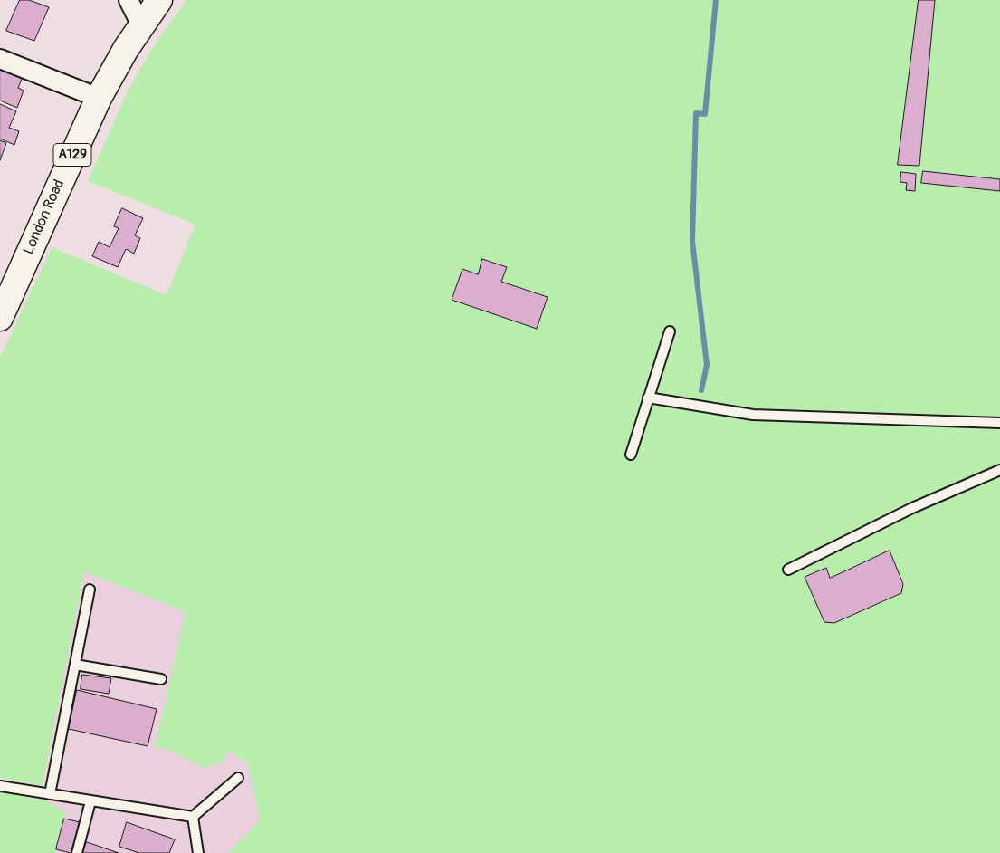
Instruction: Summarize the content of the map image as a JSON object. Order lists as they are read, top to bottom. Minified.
{"streets":{"main road":["A129","London Road"]}}
